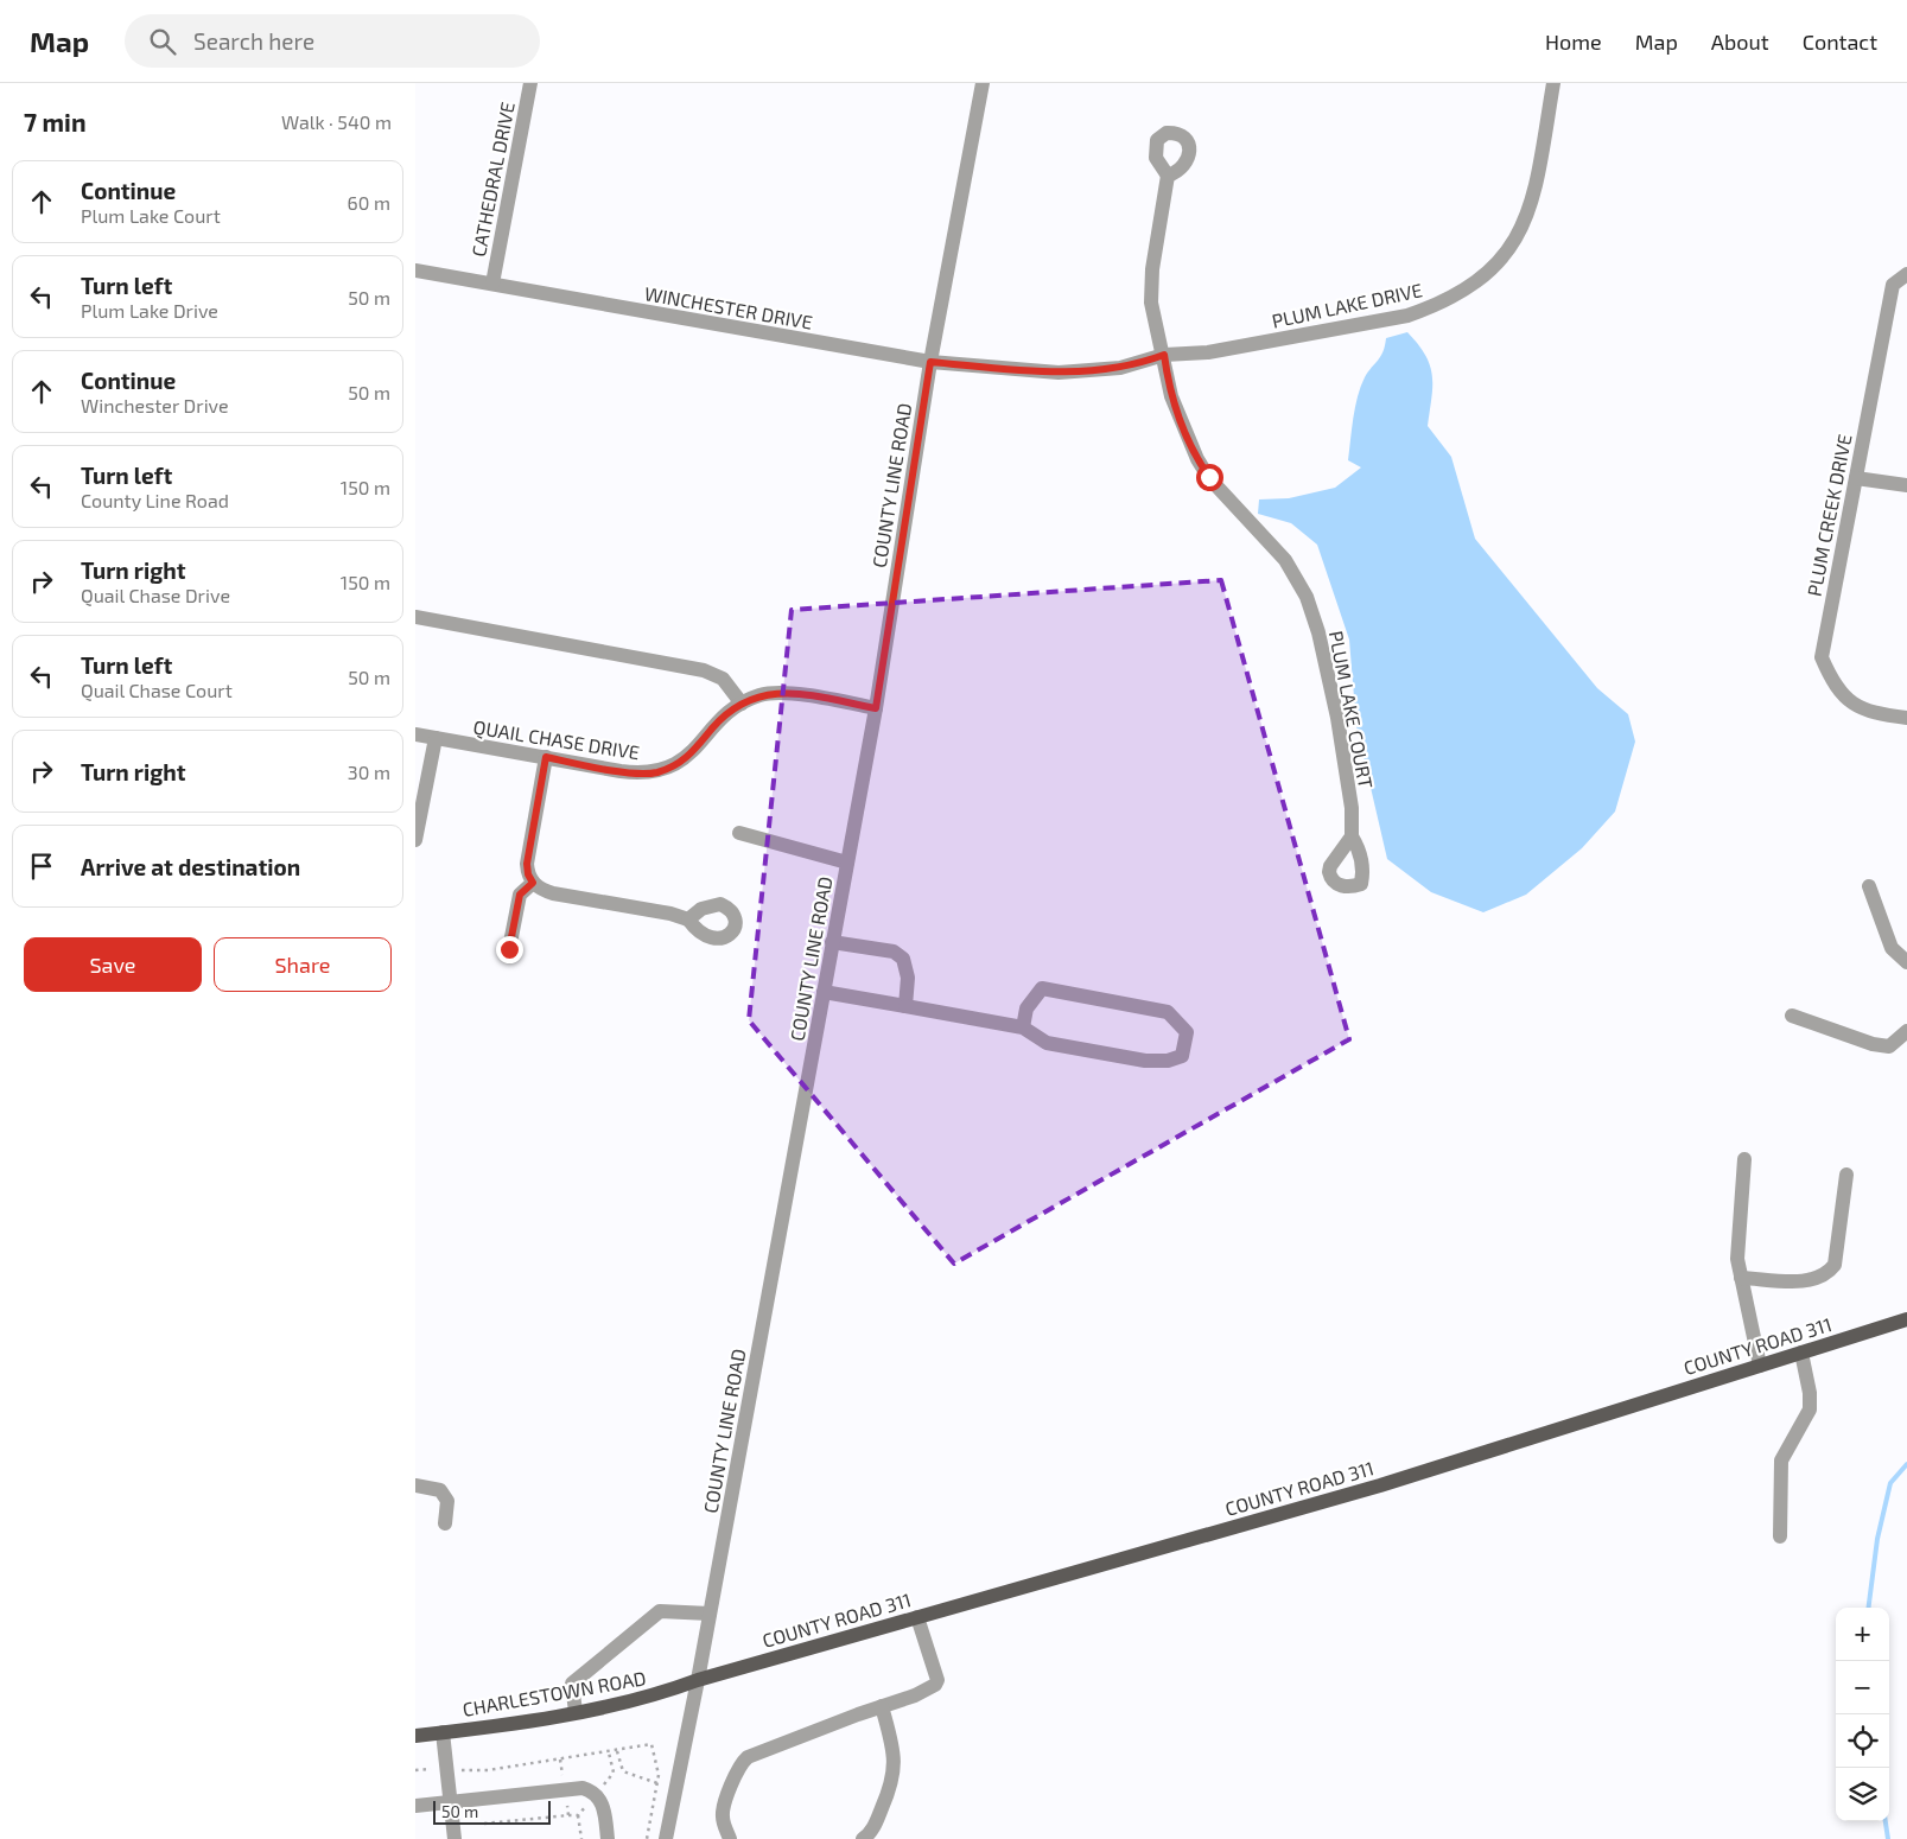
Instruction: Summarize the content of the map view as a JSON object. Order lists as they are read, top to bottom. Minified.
{"streets":{"main road":["COUNTY ROAD 311","CHARLESTOWN ROAD"],"street":["CATHEDRAL DRIVE","PLUM LAKE DRIVE","WINCHESTER DRIVE","COUNTY LINE ROAD","PLUM CREEK DRIVE","PLUM LAKE COURT","QUAIL CHASE DRIVE"]},"crossings":[["CATHEDRAL DRIVE","WINCHESTER DRIVE"],["PLUM LAKE DRIVE","WINCHESTER DRIVE"],["PLUM LAKE DRIVE","PLUM LAKE COURT"],["WINCHESTER DRIVE","COUNTY LINE ROAD"],["COUNTY LINE ROAD","QUAIL CHASE DRIVE"],["COUNTY LINE ROAD","COUNTY ROAD 311"],["COUNTY LINE ROAD","CHARLESTOWN ROAD"],["COUNTY ROAD 311","CHARLESTOWN ROAD"]],"scale_bar":"50 m","page":{"header":"Map","search":"Search here","nav":["Home","Map","About","Contact"],"heading":["7 min","Walk · 540 m"],"list":[["Continue","Plum Lake Court","60 m"],["Turn left","Plum Lake Drive","50 m"],["Continue","Winchester Drive","50 m"],["Turn left","County Line Road","150 m"],["Turn right","Quail Chase Drive","150 m"],["Turn left","Quail Chase Court","50 m"],["Turn right","30 m"],"Arrive at destination"],"buttons":["Save","Share"],"map_buttons":["+","−"],"scale":"50 m"}}
